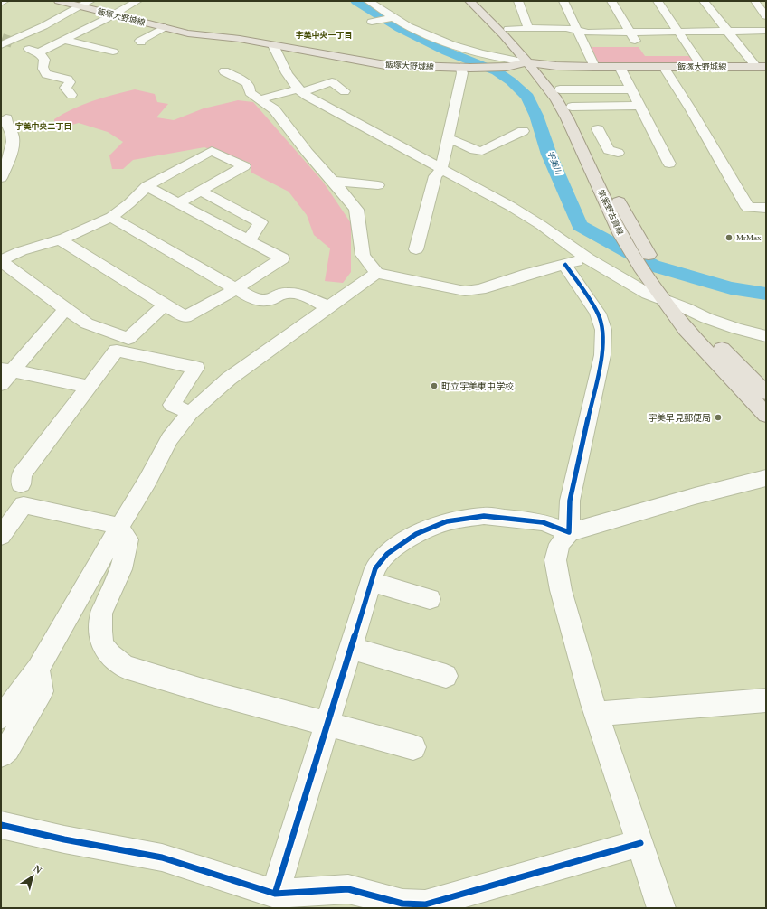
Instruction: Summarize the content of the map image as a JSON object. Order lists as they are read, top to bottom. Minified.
{"streets":{"main road":["飯塚大野城線","筑紫野古賀線"]},"crossings":[["飯塚大野城線","筑紫野古賀線"]],"districts":["宇美中央一丁目","宇美中央二丁目"],"water":["宇美川"],"places":["MrMax","町立宇美東中学校","宇美早見郵便局"],"north":"top right"}
